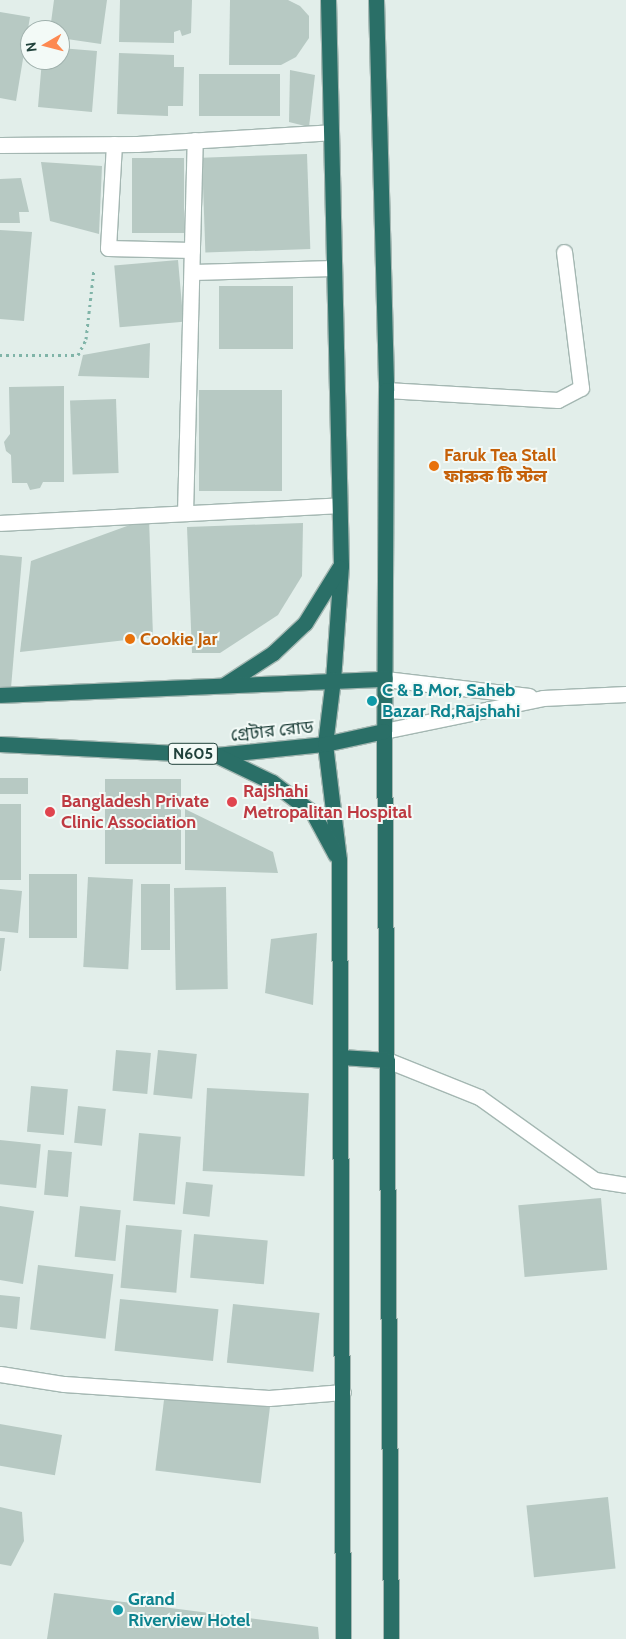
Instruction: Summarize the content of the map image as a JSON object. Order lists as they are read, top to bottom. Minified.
{"streets":{"highway":["গ্রেটার রোড","N605"]},"places":["Faruk Tea Stall ফারুক টি স্টল","Cookie Jar","C & B Mor, Saheb Bazar Rd,Rajshahi","Rajshahi Metropalitan Hospital","Bangladesh Private Clinic Association","Grand Riverview Hotel"],"north":"left"}
